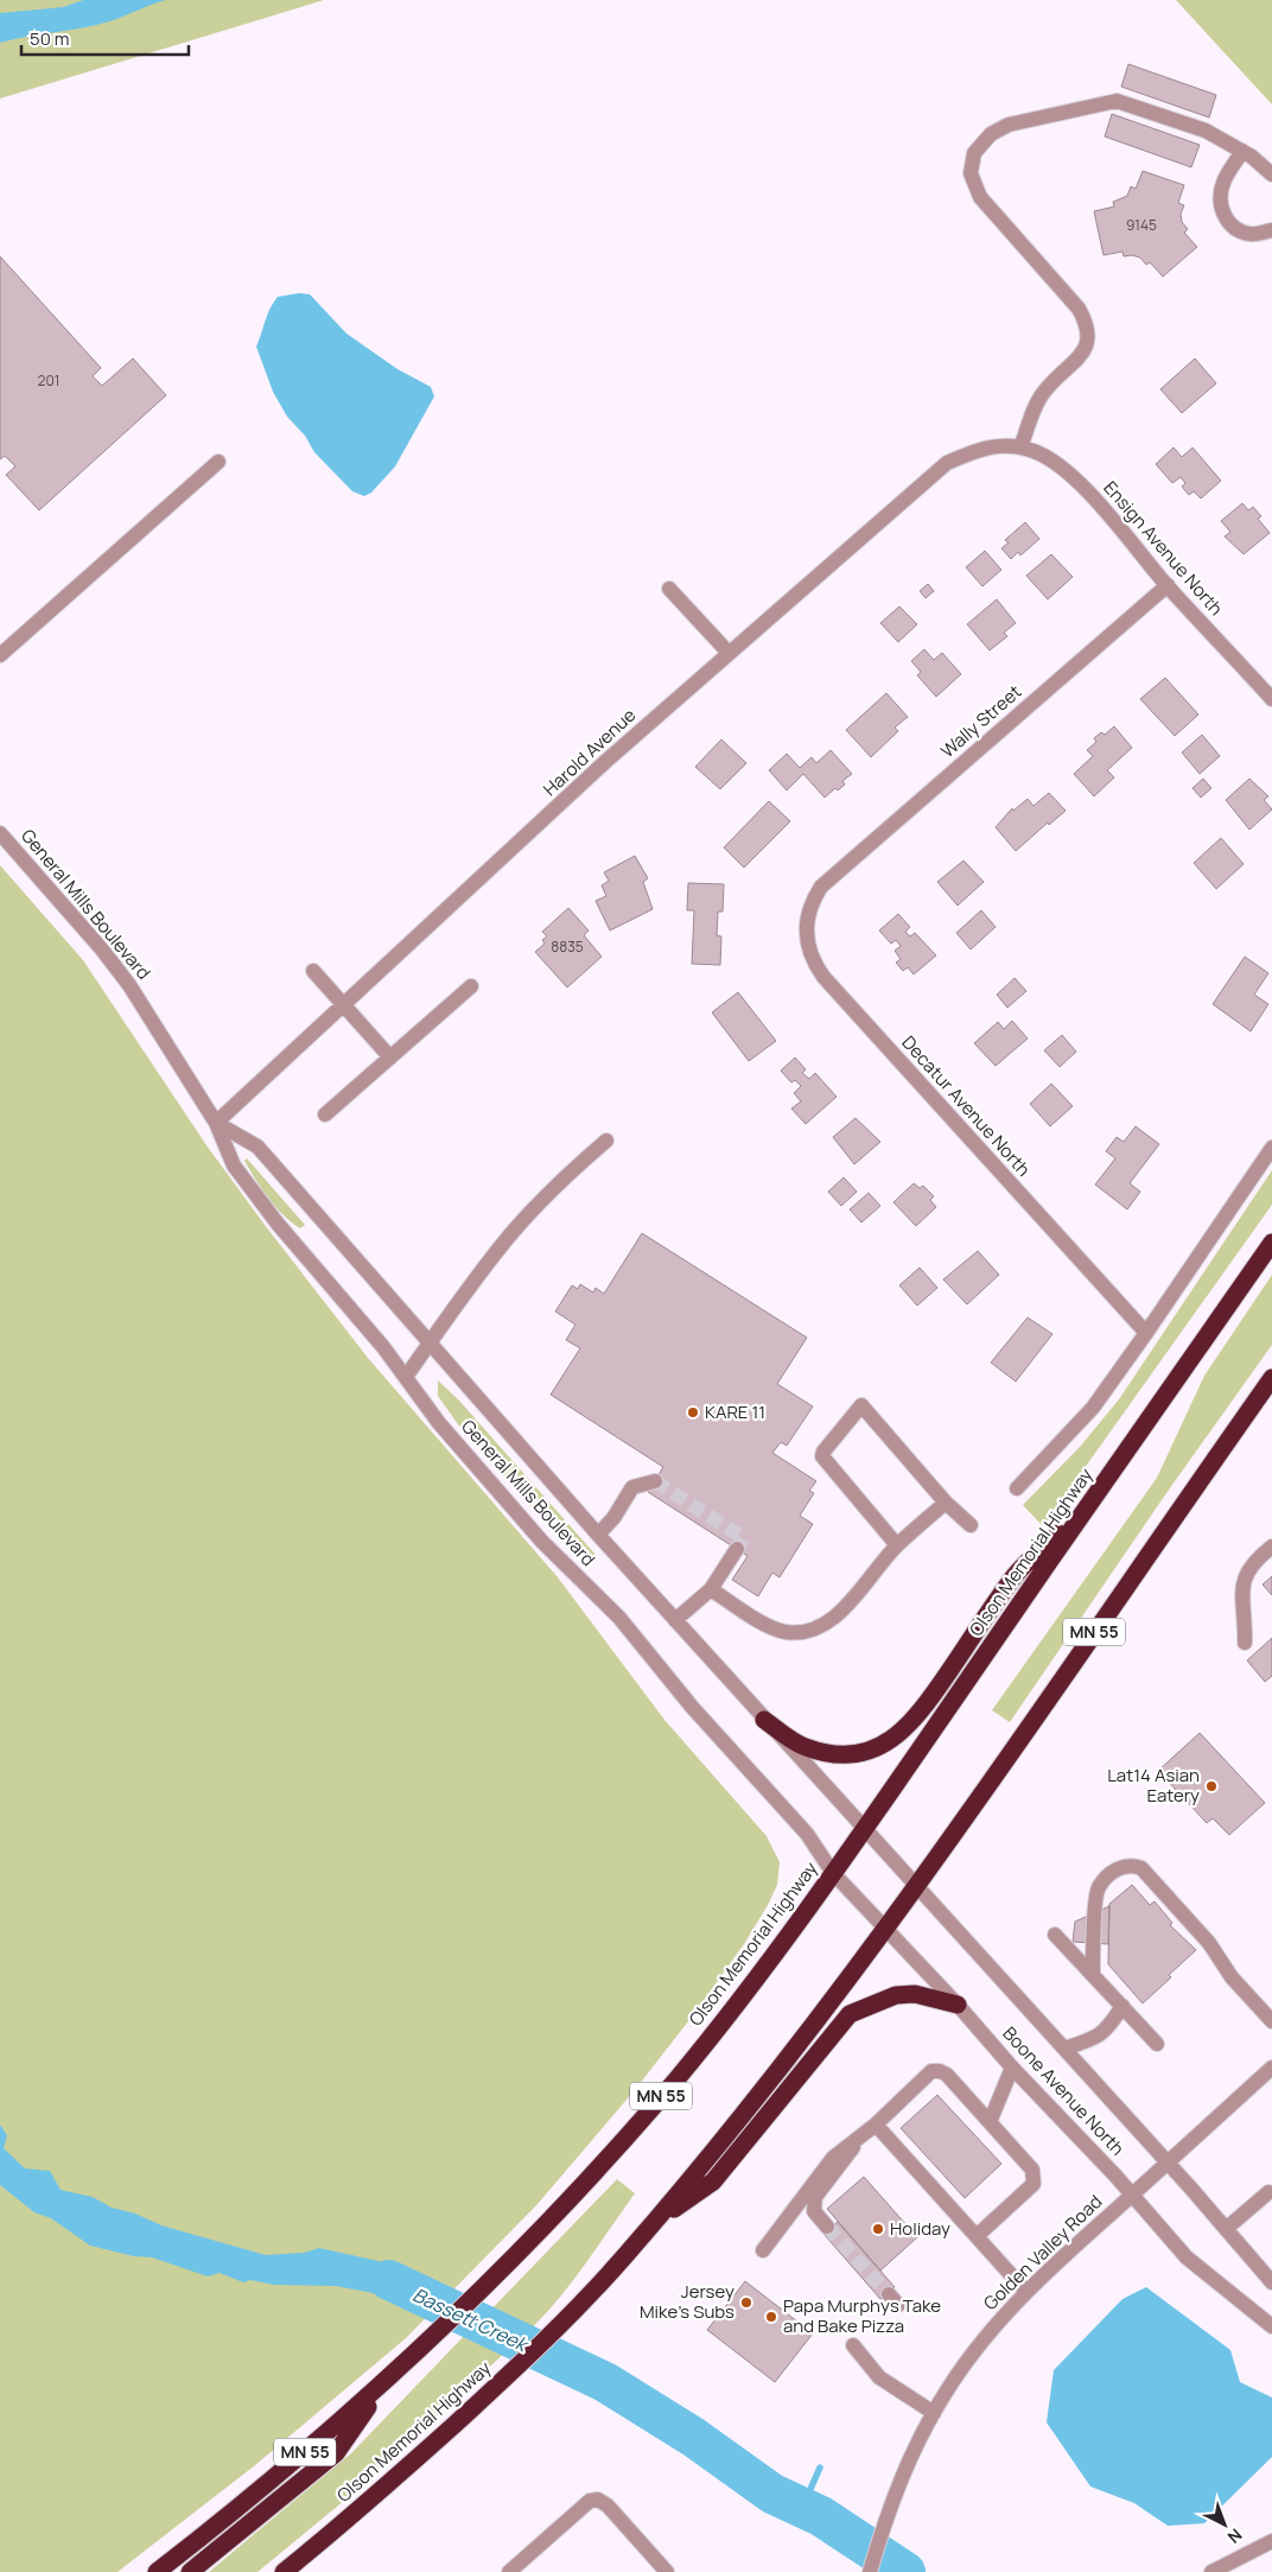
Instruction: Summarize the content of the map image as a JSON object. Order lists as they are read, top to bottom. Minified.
{"streets":{"highway":["Olson Memorial Highway","MN 55"],"street":["Ensign Avenue North","Wally Street","Harold Avenue","General Mills Boulevard","Decatur Avenue North","Boone Avenue North","Golden Valley Road"]},"crossings":[["Ensign Avenue North","Wally Street"],["Ensign Avenue North","Harold Avenue"],["Wally Street","Decatur Avenue North"],["Harold Avenue","General Mills Boulevard"],["General Mills Boulevard","Olson Memorial Highway"],["General Mills Boulevard","Boone Avenue North"],["Olson Memorial Highway","Boone Avenue North"],["Boone Avenue North","Golden Valley Road"]],"water":["Bassett Creek"],"places":["KARE 11","Lat14 Asian Eatery","Holiday","Jersey Mike's Subs","Papa Murphys Take and Bake Pizza"],"house_numbers":["9145","201","8835"],"scale_bar":"50 m","north":"bottom right"}
